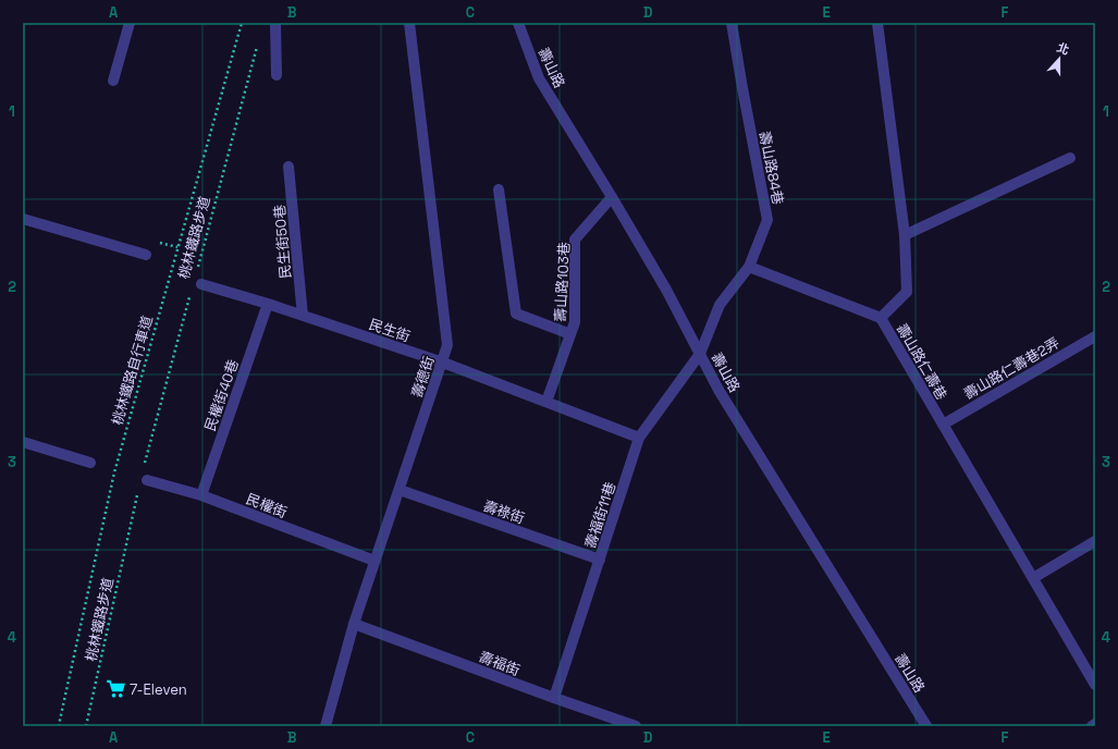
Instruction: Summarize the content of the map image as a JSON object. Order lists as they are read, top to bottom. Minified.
{"streets":{"street":["壽山路","壽山路84巷","民生街50巷","壽山路103巷","民生街","壽山路仁壽巷","壽山路仁壽巷2弄","壽德街","民權街40巷","民權街","壽祿街","壽福街11巷","壽福街"],"path":["桃林鐵路步道","桃林鐵路自行車道"]},"crossings":[["壽山路","壽山路84巷"],["壽山路","壽山路103巷"],["壽山路","壽福街11巷"],["壽山路84巷","壽福街11巷"],["民生街50巷","民生街"],["壽山路103巷","民生街"],["民生街","壽德街"],["民生街","民權街40巷"],["民生街","壽福街11巷"],["壽山路仁壽巷","壽山路仁壽巷2弄"],["壽德街","民權街"],["壽德街","壽祿街"],["壽德街","壽福街"],["民權街40巷","民權街"],["壽祿街","壽福街11巷"],["壽福街11巷","壽福街"]],"places":{"supermarket":["7-Eleven"]},"north":"top","grid":{"columns":["A","B","C","D","E","F"],"rows":["1","2","3","4"]}}
